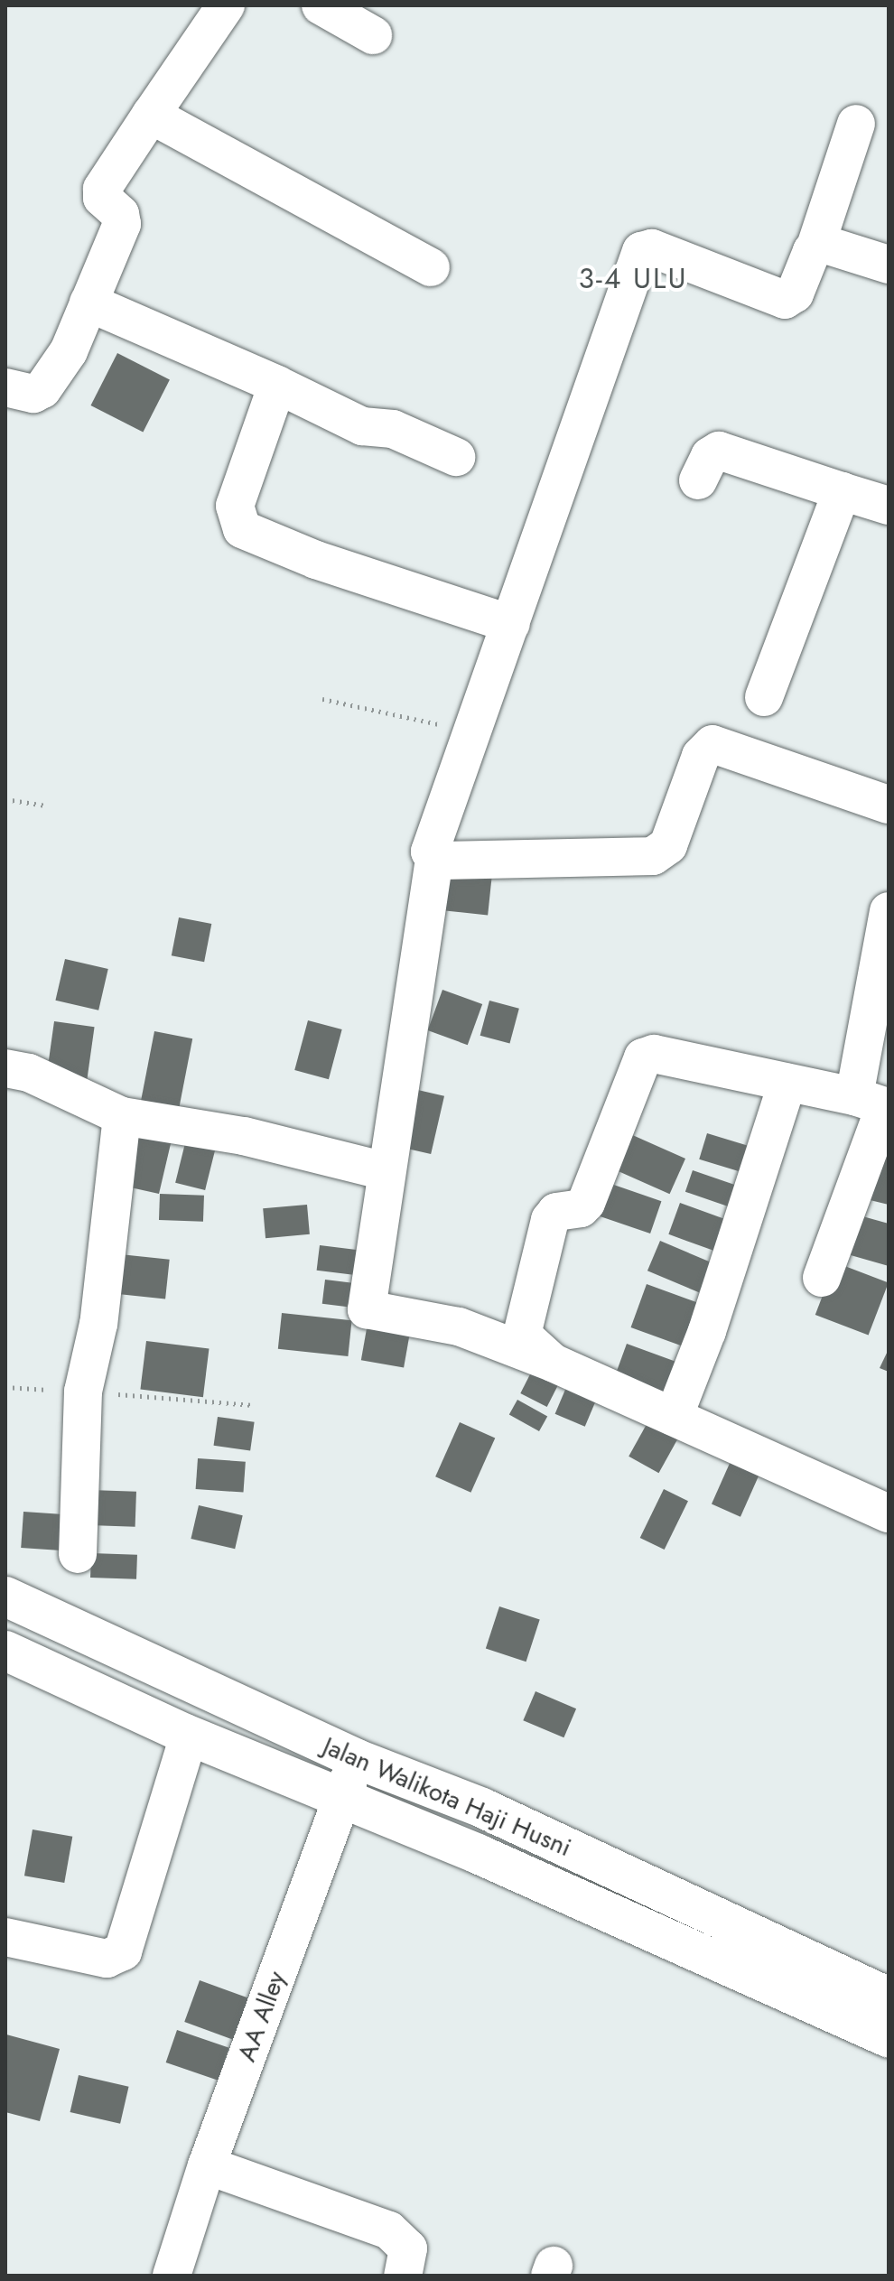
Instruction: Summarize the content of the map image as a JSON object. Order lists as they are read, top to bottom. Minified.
{"streets":{"street":["Jalan Walikota Haji Husni","AA Alley"]},"crossings":[["Jalan Walikota Haji Husni","AA Alley"]],"districts":["3-4 ULU"]}
